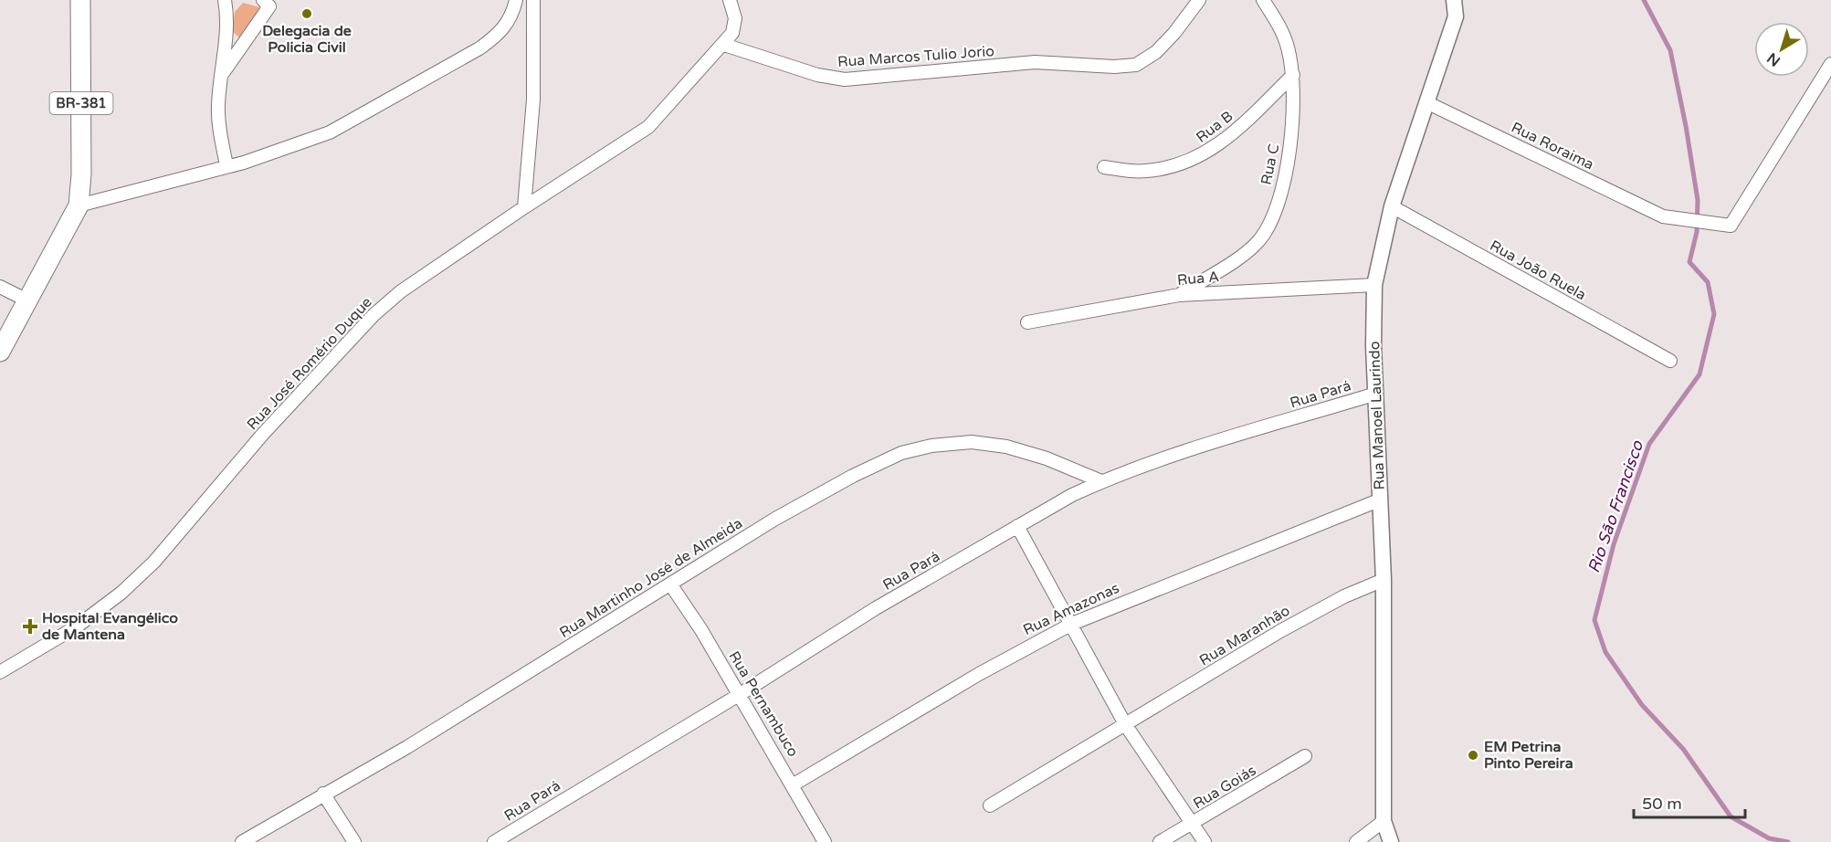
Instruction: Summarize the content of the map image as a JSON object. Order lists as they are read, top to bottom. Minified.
{"streets":{"main road":["BR-381"],"street":["Rua Marcos Tulio Jorio","Rua B","Rua Roraima","Rua C","Rua João Ruela","Rua A","Rua José Romério Duque","Rua Pará","Rua Manoel Laurindo","Rua Martinho José de Almeida","Rua Amazonas","Rua Maranhão","Rua Pernambuco","Rua Goiás"]},"crossings":[["Rua Marcos Tulio Jorio","Rua José Romério Duque"],["Rua B","Rua C"],["Rua Roraima","Rua Manoel Laurindo"],["Rua C","Rua A"],["Rua João Ruela","Rua Manoel Laurindo"],["Rua A","Rua Manoel Laurindo"],["Rua Pará","Rua Manoel Laurindo"],["Rua Pará","Rua Martinho José de Almeida"],["Rua Pará","Rua Pernambuco"],["Rua Manoel Laurindo","Rua Amazonas"],["Rua Manoel Laurindo","Rua Maranhão"],["Rua Martinho José de Almeida","Rua Pernambuco"],["Rua Amazonas","Rua Pernambuco"]],"water":["Rio São Francisco"],"places":{"other":["Delegacia de Policia Civil","EM Petrina Pinto Pereira"],"health":["Hospital Evangélico de Mantena"]},"scale_bar":"50 m","north":"bottom left"}
